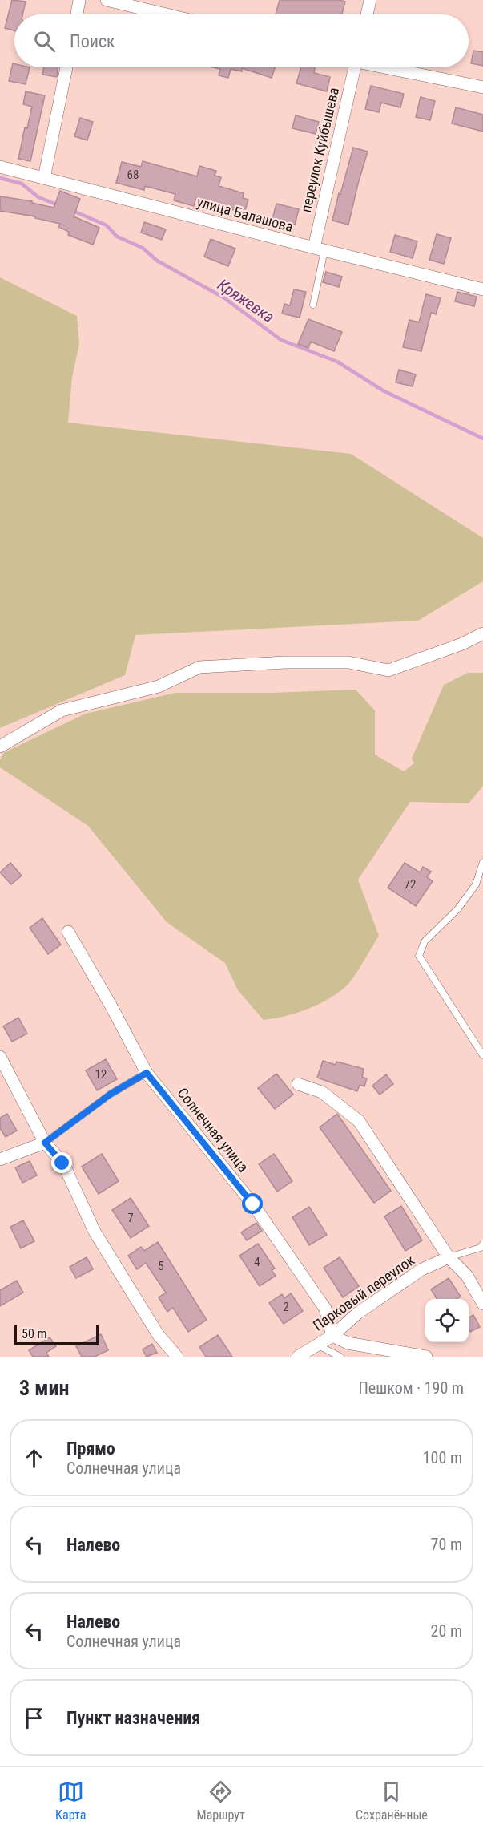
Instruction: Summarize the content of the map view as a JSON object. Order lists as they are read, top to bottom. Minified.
{"streets":{"street":["переулок Куйбышева","улица Балашова","Солнечная улица","Парковый переулок"]},"crossings":[["переулок Куйбышева","улица Балашова"],["Солнечная улица","Парковый переулок"]],"water":["Кряжевка"],"house_numbers":["68","72","12","7","4","5","2"],"scale_bar":"50 m","page":{"search":"Поиск","scale":"50 m","heading":["3 мин","Пешком · 190 m"],"list":[["Прямо","Солнечная улица","100 m"],["Налево","70 m"],["Налево","Солнечная улица","20 m"],"Пункт назначения"],"nav":["Карта","Маршрут","Сохранённые"]}}
